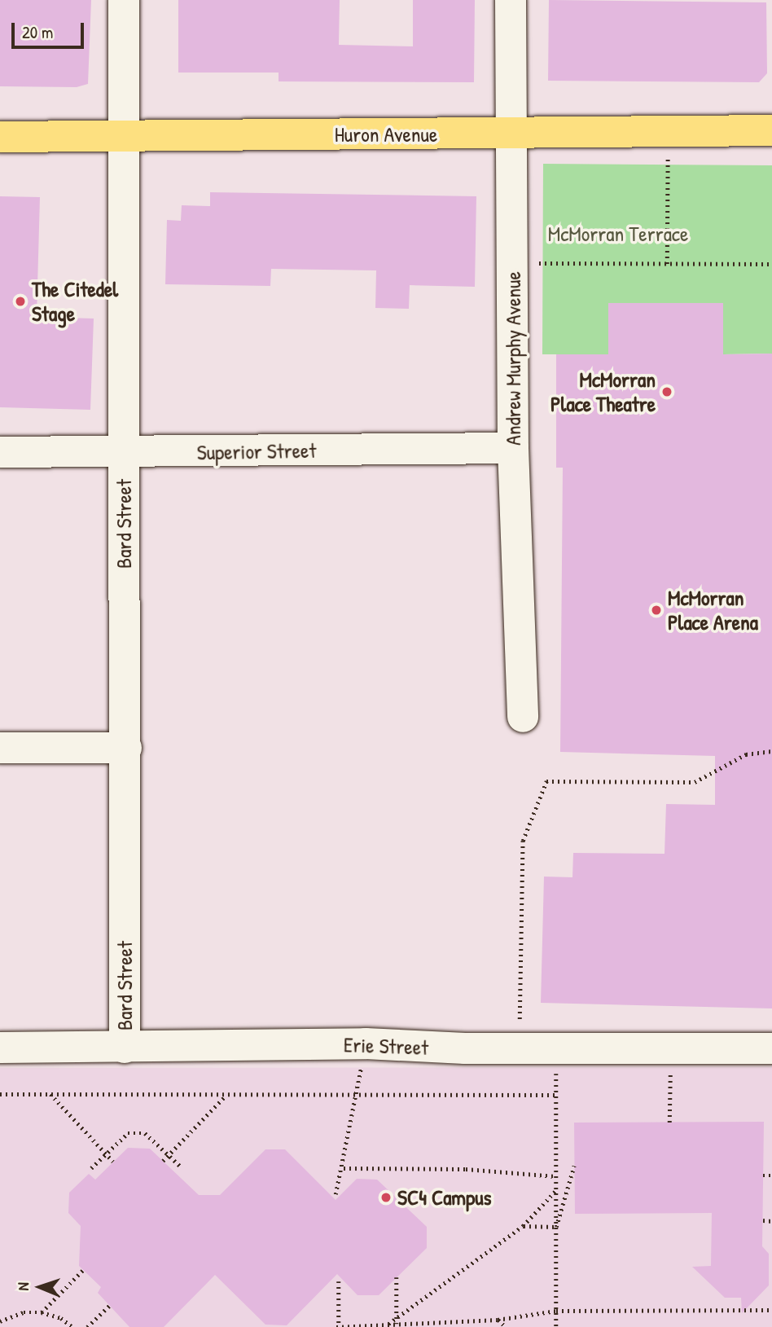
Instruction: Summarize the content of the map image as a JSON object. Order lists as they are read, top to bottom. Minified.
{"streets":{"main road":["Huron Avenue"],"street":["Andrew Murphy Avenue","Superior Street","Bard Street","Erie Street"]},"crossings":[["Huron Avenue","Andrew Murphy Avenue"],["Huron Avenue","Bard Street"],["Andrew Murphy Avenue","Superior Street"],["Superior Street","Bard Street"],["Bard Street","Erie Street"]],"parks":["McMorran Terrace"],"places":["The Citedel Stage","McMorran Place Theatre","McMorran Place Arena","SC4 Campus"],"scale_bar":"20 m","north":"left"}
